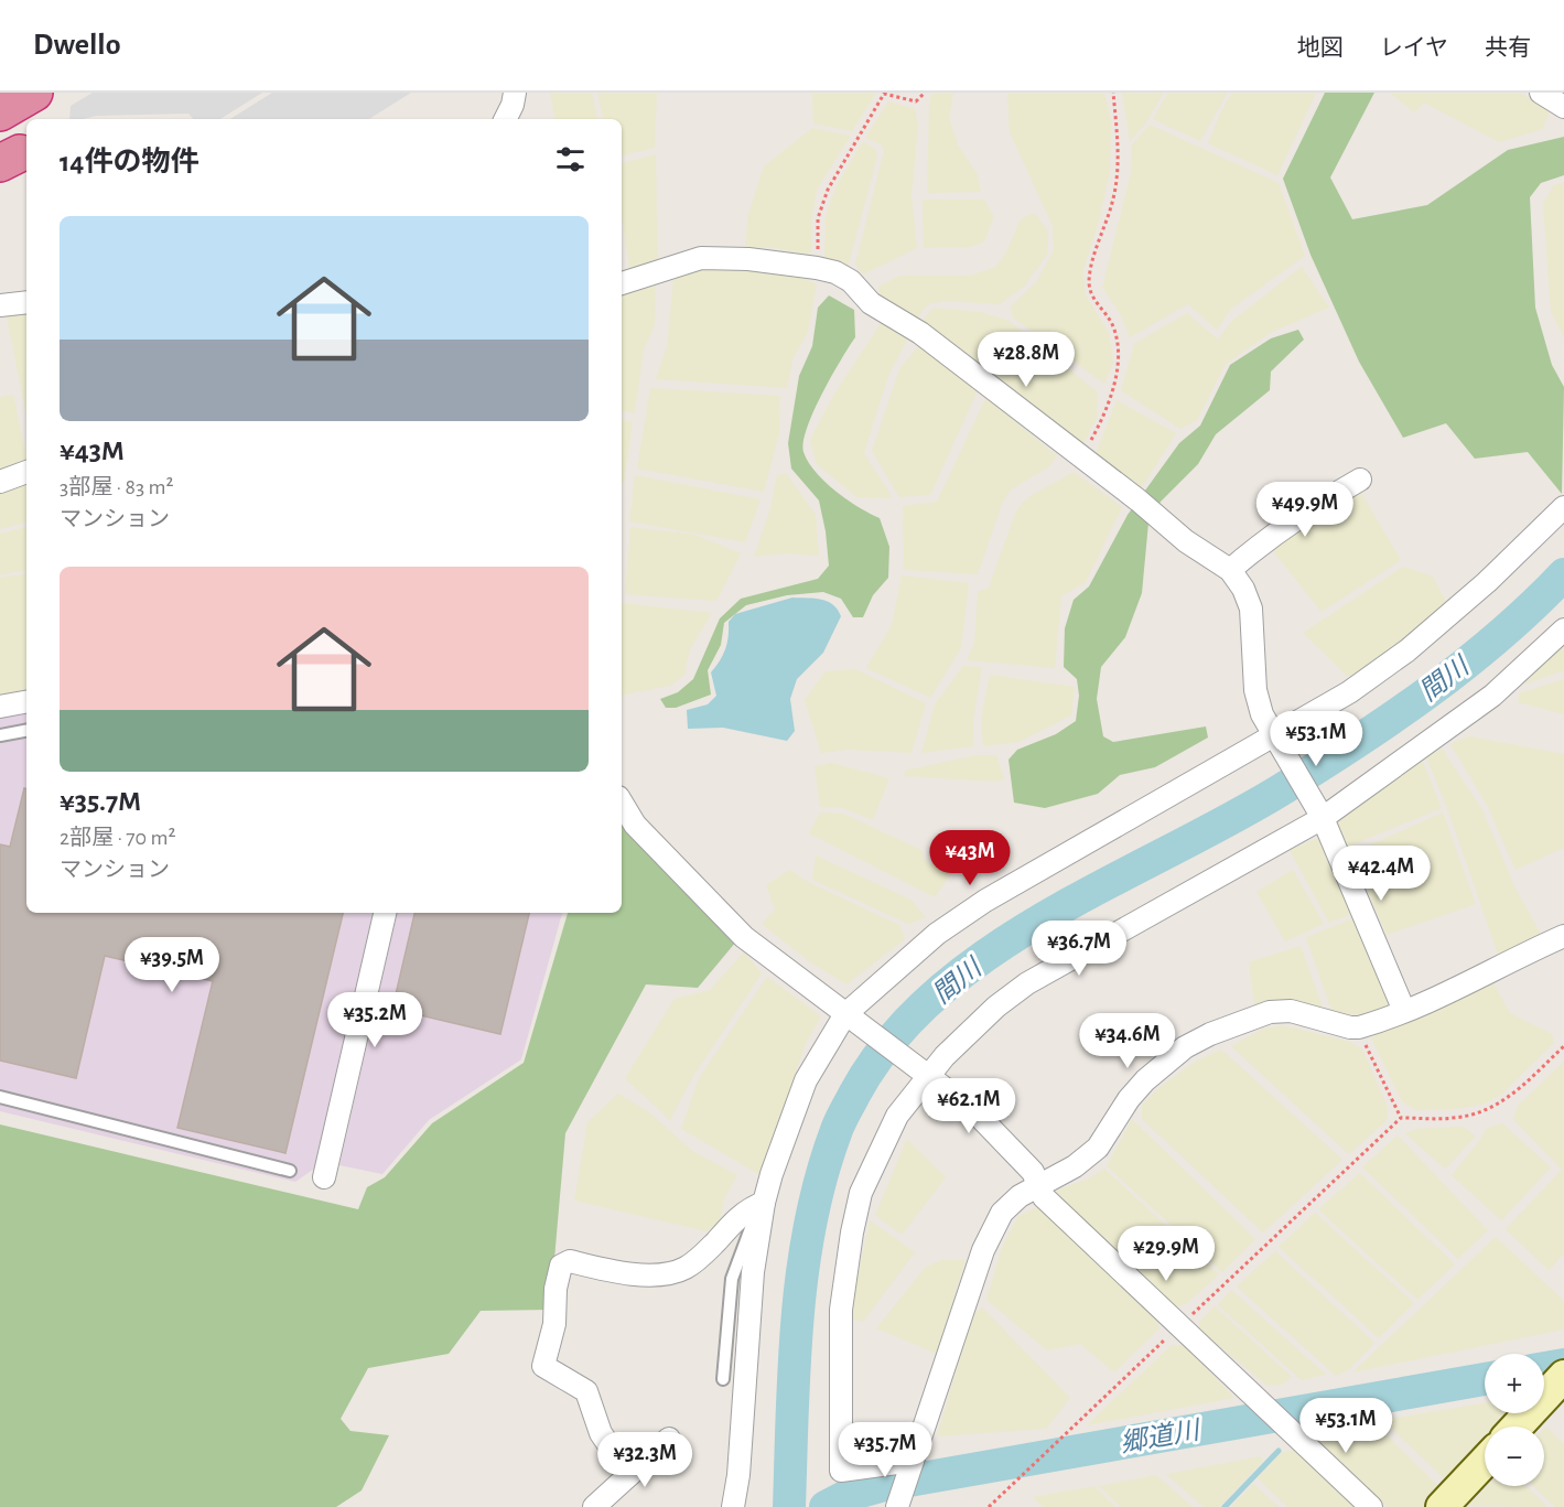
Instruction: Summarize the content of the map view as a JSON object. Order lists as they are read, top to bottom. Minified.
{"water":["間川","郷道川"],"page":{"header":"Dwello","nav":["地図","レイヤ","共有"],"heading":"14件の物件","list":[{"name":"¥43M","note":"3部屋 · 83 m² · マンション"},{"name":"¥35.7M","note":"2部屋 · 70 m² · マンション"}],"price":["¥28.8M","¥49.9M","¥53.1M","¥43M","¥42.4M","¥36.7M","¥39.5M","¥35.2M","¥34.6M","¥62.1M","¥29.9M","¥53.1M","¥35.7M","¥32.3M"],"map_buttons":["+","−"]}}
